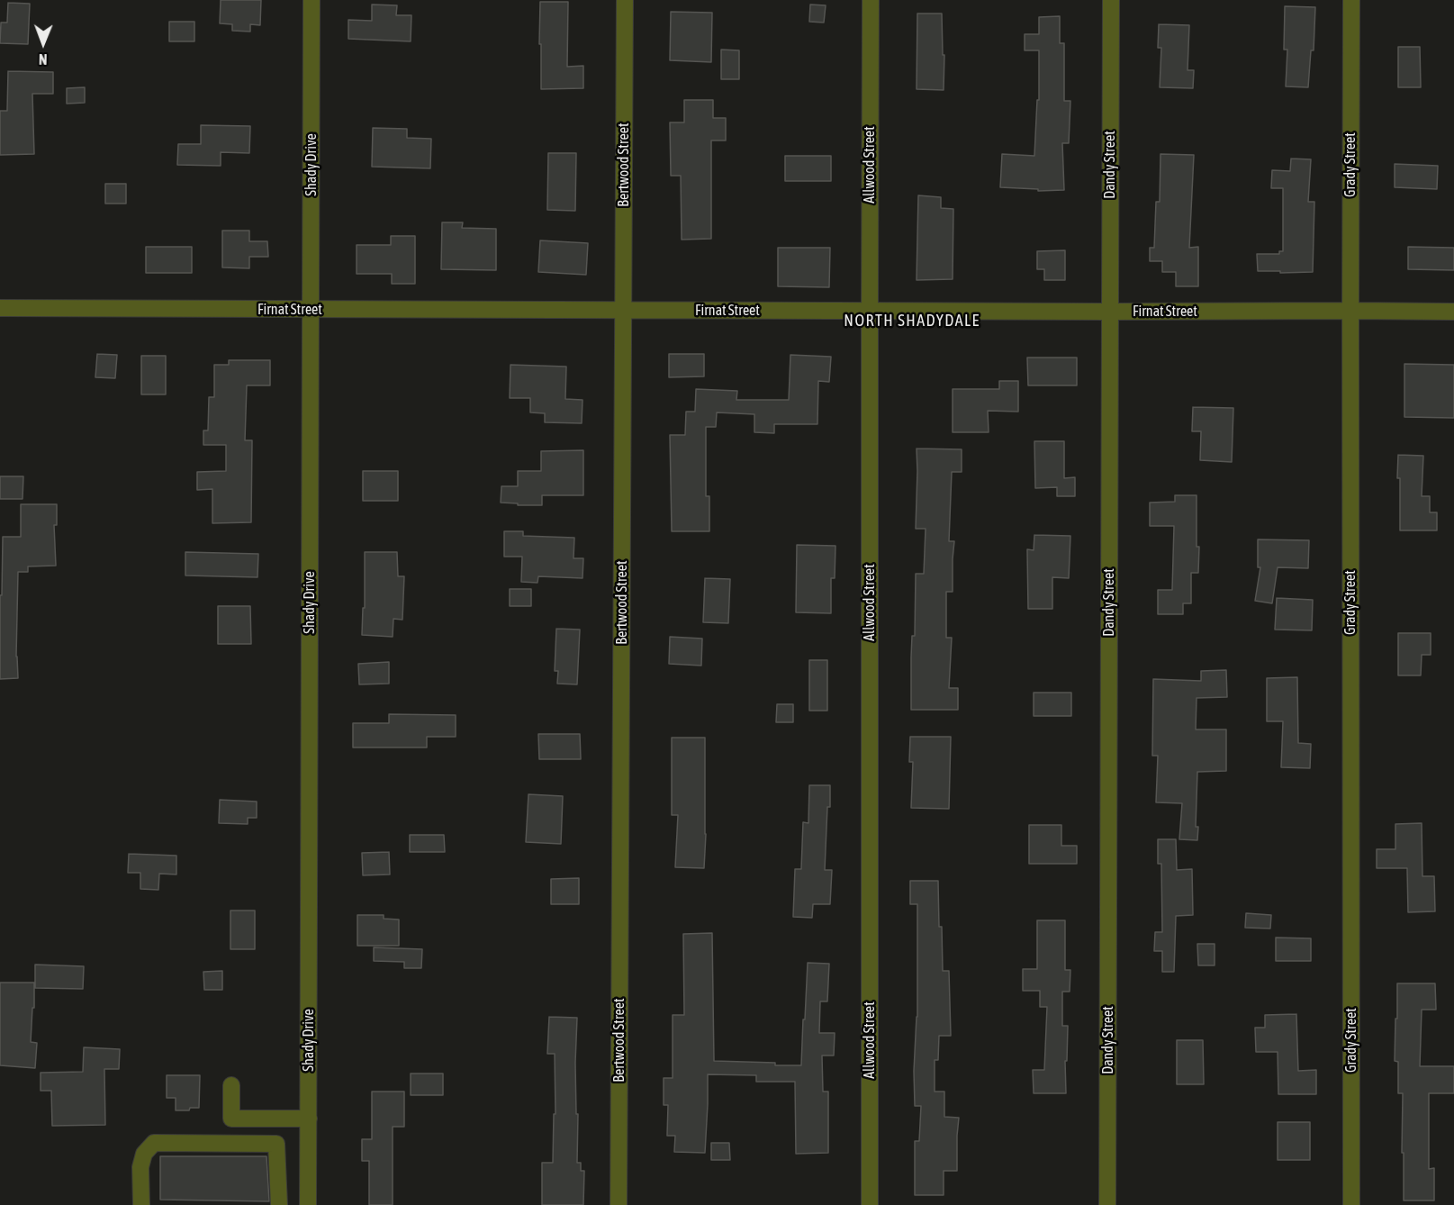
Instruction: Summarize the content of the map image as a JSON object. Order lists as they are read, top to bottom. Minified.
{"streets":{"street":["Shady Drive","Bertwood Street","Allwood Street","Dandy Street","Grady Street","Firnat Street"]},"crossings":[["Shady Drive","Firnat Street"],["Bertwood Street","Firnat Street"],["Allwood Street","Firnat Street"],["Dandy Street","Firnat Street"],["Grady Street","Firnat Street"]],"districts":["NORTH SHADYDALE"],"north":"bottom"}
